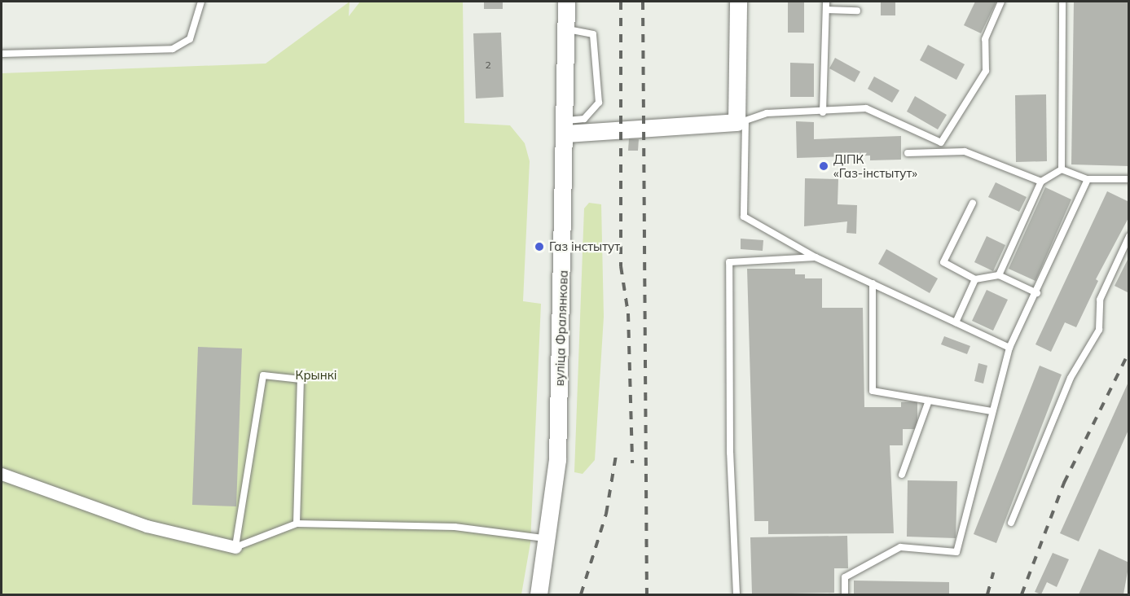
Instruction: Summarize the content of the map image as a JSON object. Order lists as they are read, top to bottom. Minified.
{"streets":{"main road":["вуліца Фралянкова"]},"parks":["Крынкі"],"places":["ДІПК «Газ-інстытут»","Газ інстытут"],"house_numbers":["2"]}
